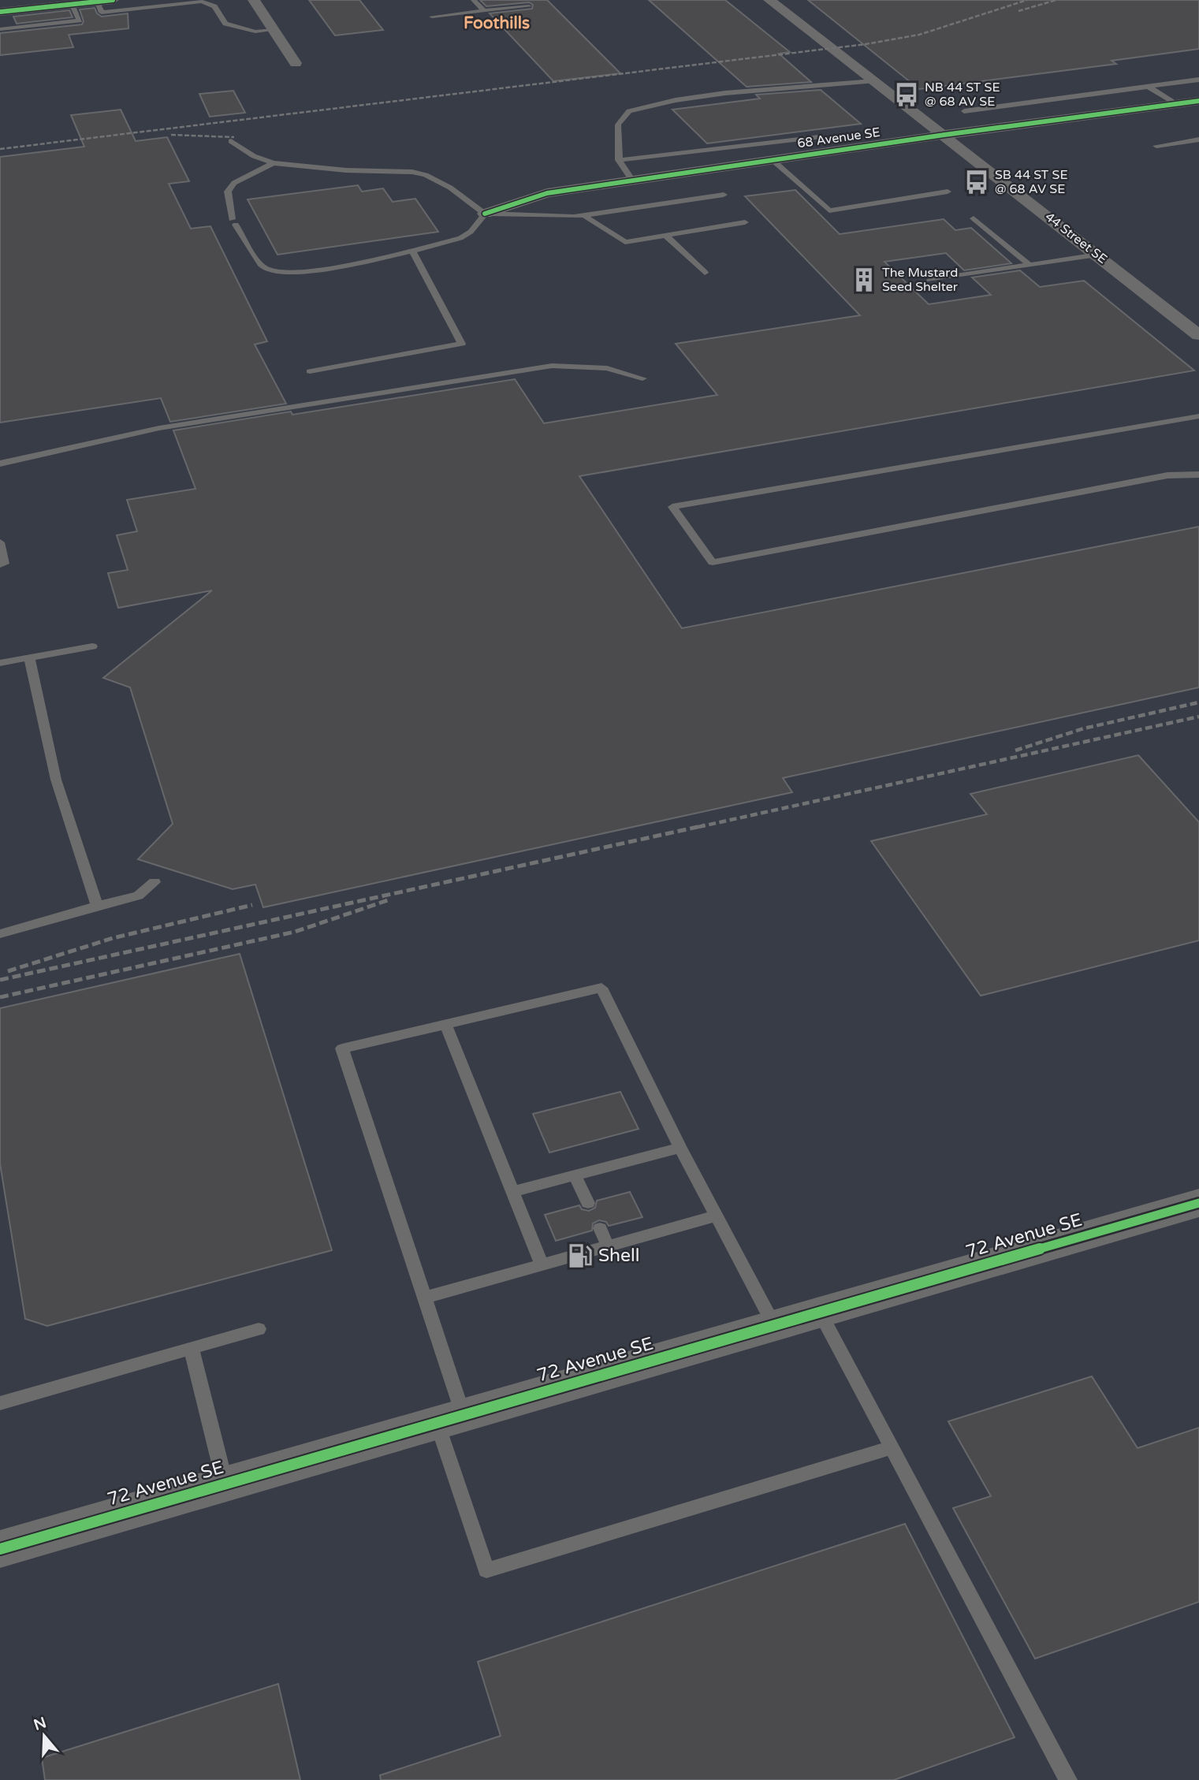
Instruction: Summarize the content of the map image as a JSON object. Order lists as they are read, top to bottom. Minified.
{"streets":{"street":["68 Avenue SE","44 Street SE","72 Avenue SE"]},"crossings":[["68 Avenue SE","44 Street SE"]],"districts":["Foothills"],"places":{"bus stop":["NB 44 ST SE @ 68 AV SE","SB 44 ST SE @ 68 AV SE"],"building":["The Mustard Seed Shelter"],"fuel station":["Shell"]},"north":"top"}
